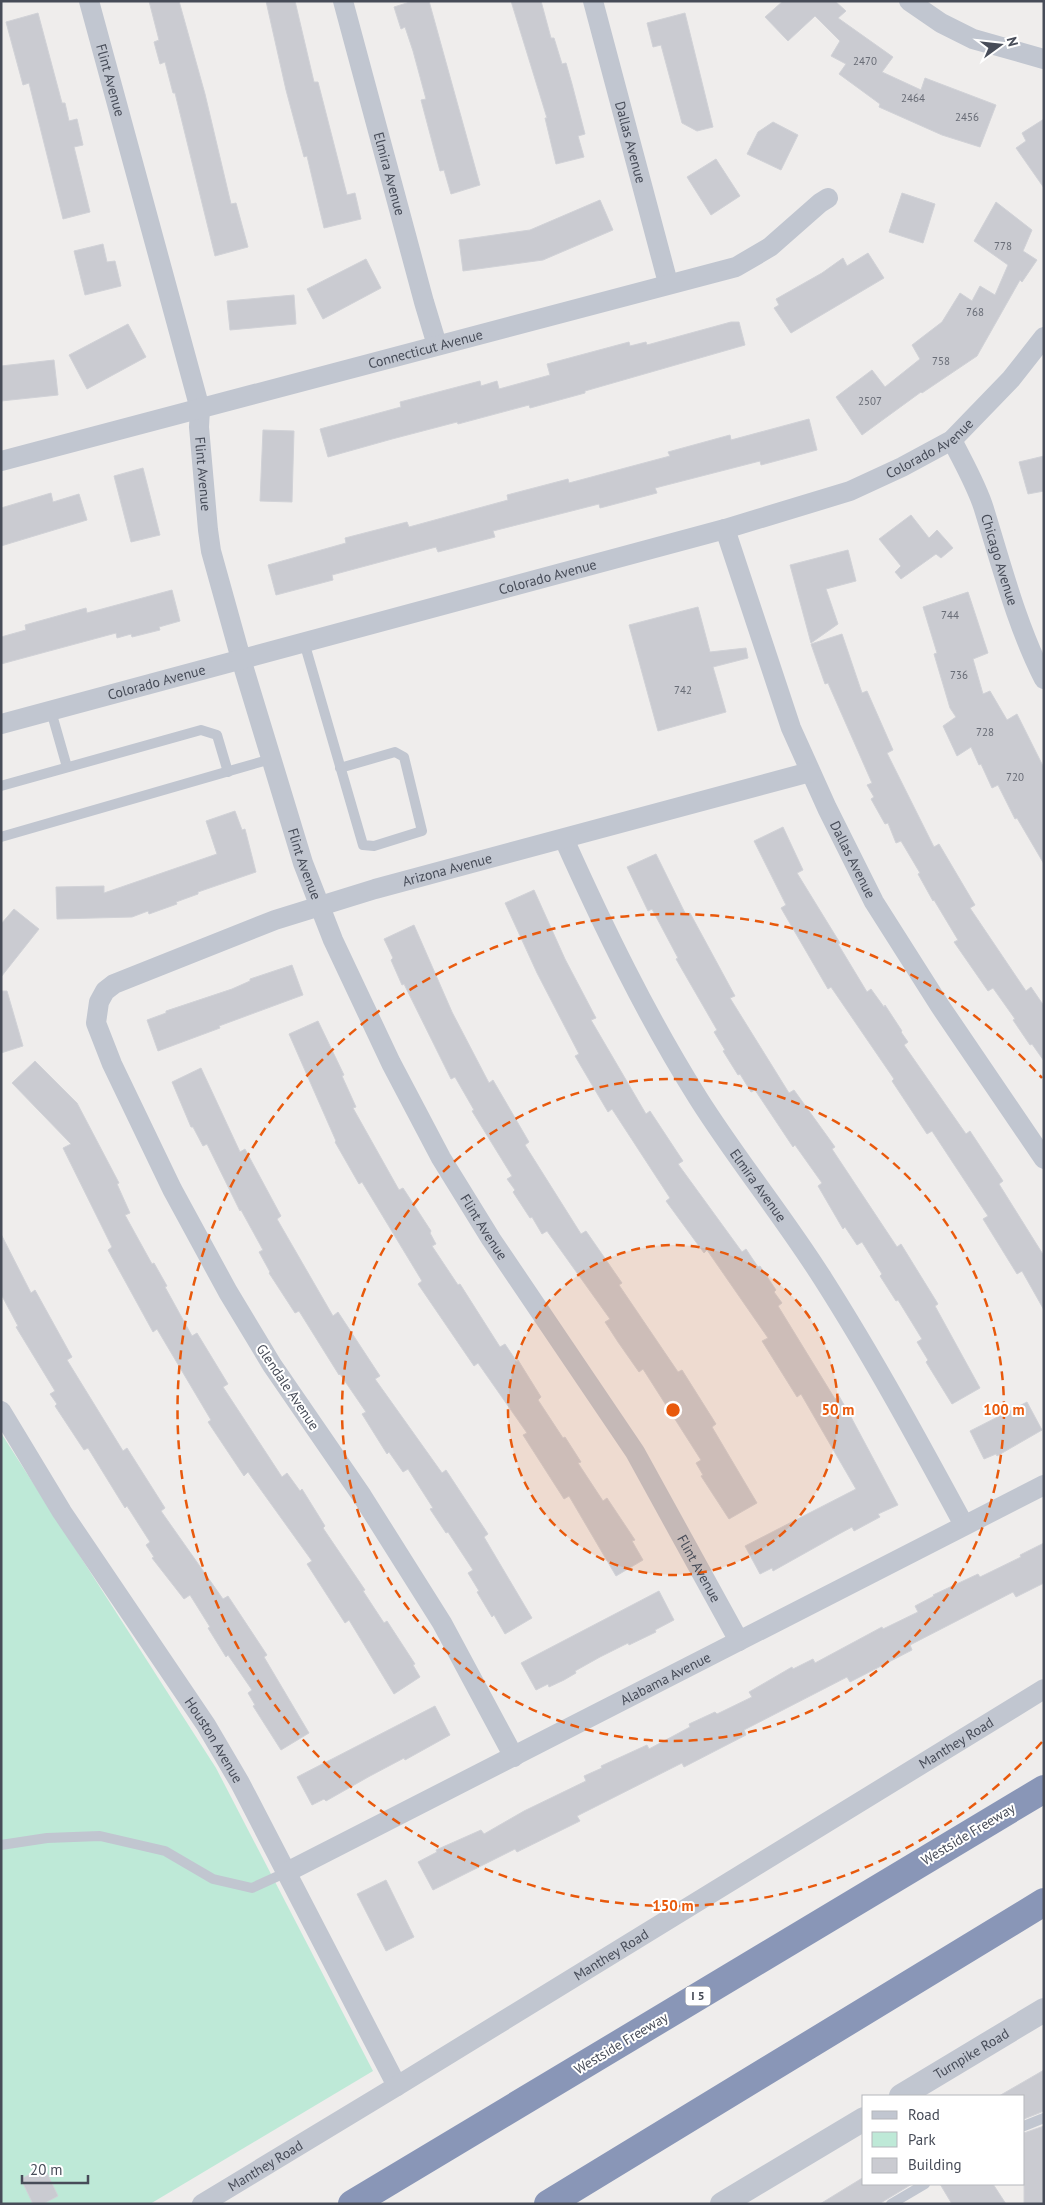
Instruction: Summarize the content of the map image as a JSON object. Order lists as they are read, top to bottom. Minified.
{"streets":{"highway":["Westside Freeway","I 5"],"street":["Flint Avenue","Dallas Avenue","Elmira Avenue","Connecticut Avenue","Colorado Avenue","Chicago Avenue","Arizona Avenue","Glendale Avenue","Alabama Avenue","Houston Avenue","Manthey Road","Turnpike Road"]},"crossings":[["Flint Avenue","Connecticut Avenue"],["Flint Avenue","Colorado Avenue"],["Flint Avenue","Arizona Avenue"],["Flint Avenue","Alabama Avenue"],["Dallas Avenue","Connecticut Avenue"],["Dallas Avenue","Colorado Avenue"],["Dallas Avenue","Arizona Avenue"],["Elmira Avenue","Connecticut Avenue"],["Elmira Avenue","Arizona Avenue"],["Elmira Avenue","Alabama Avenue"],["Colorado Avenue","Chicago Avenue"],["Arizona Avenue","Glendale Avenue"],["Glendale Avenue","Alabama Avenue"],["Alabama Avenue","Houston Avenue"],["Houston Avenue","Manthey Road"]],"house_numbers":["2470","2464","2456","778","768","758","2507","744","736","742","728","720"],"legend":["Road","Park","Building"],"scale_bar":"20 m","north":"right","rings":["50 m","100 m","150 m"]}
